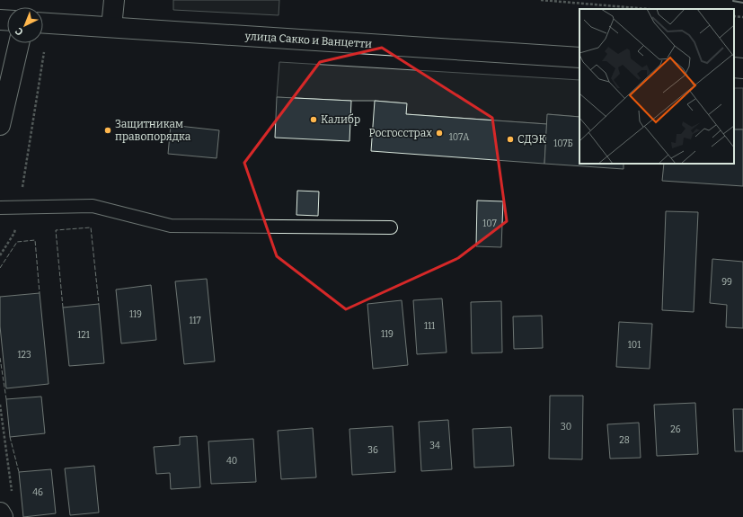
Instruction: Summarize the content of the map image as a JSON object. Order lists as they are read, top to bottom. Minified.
{"streets":{"main road":["улица Сакко и Ванцетти"]},"places":["Калибр","Защитникам правопорядка","Росгосстрах","СДЭК"],"house_numbers":["107А","107Б","107","99","119","117","111","119","121","101","123","30","26","28","34","36","40","46"],"north":"bottom left"}
